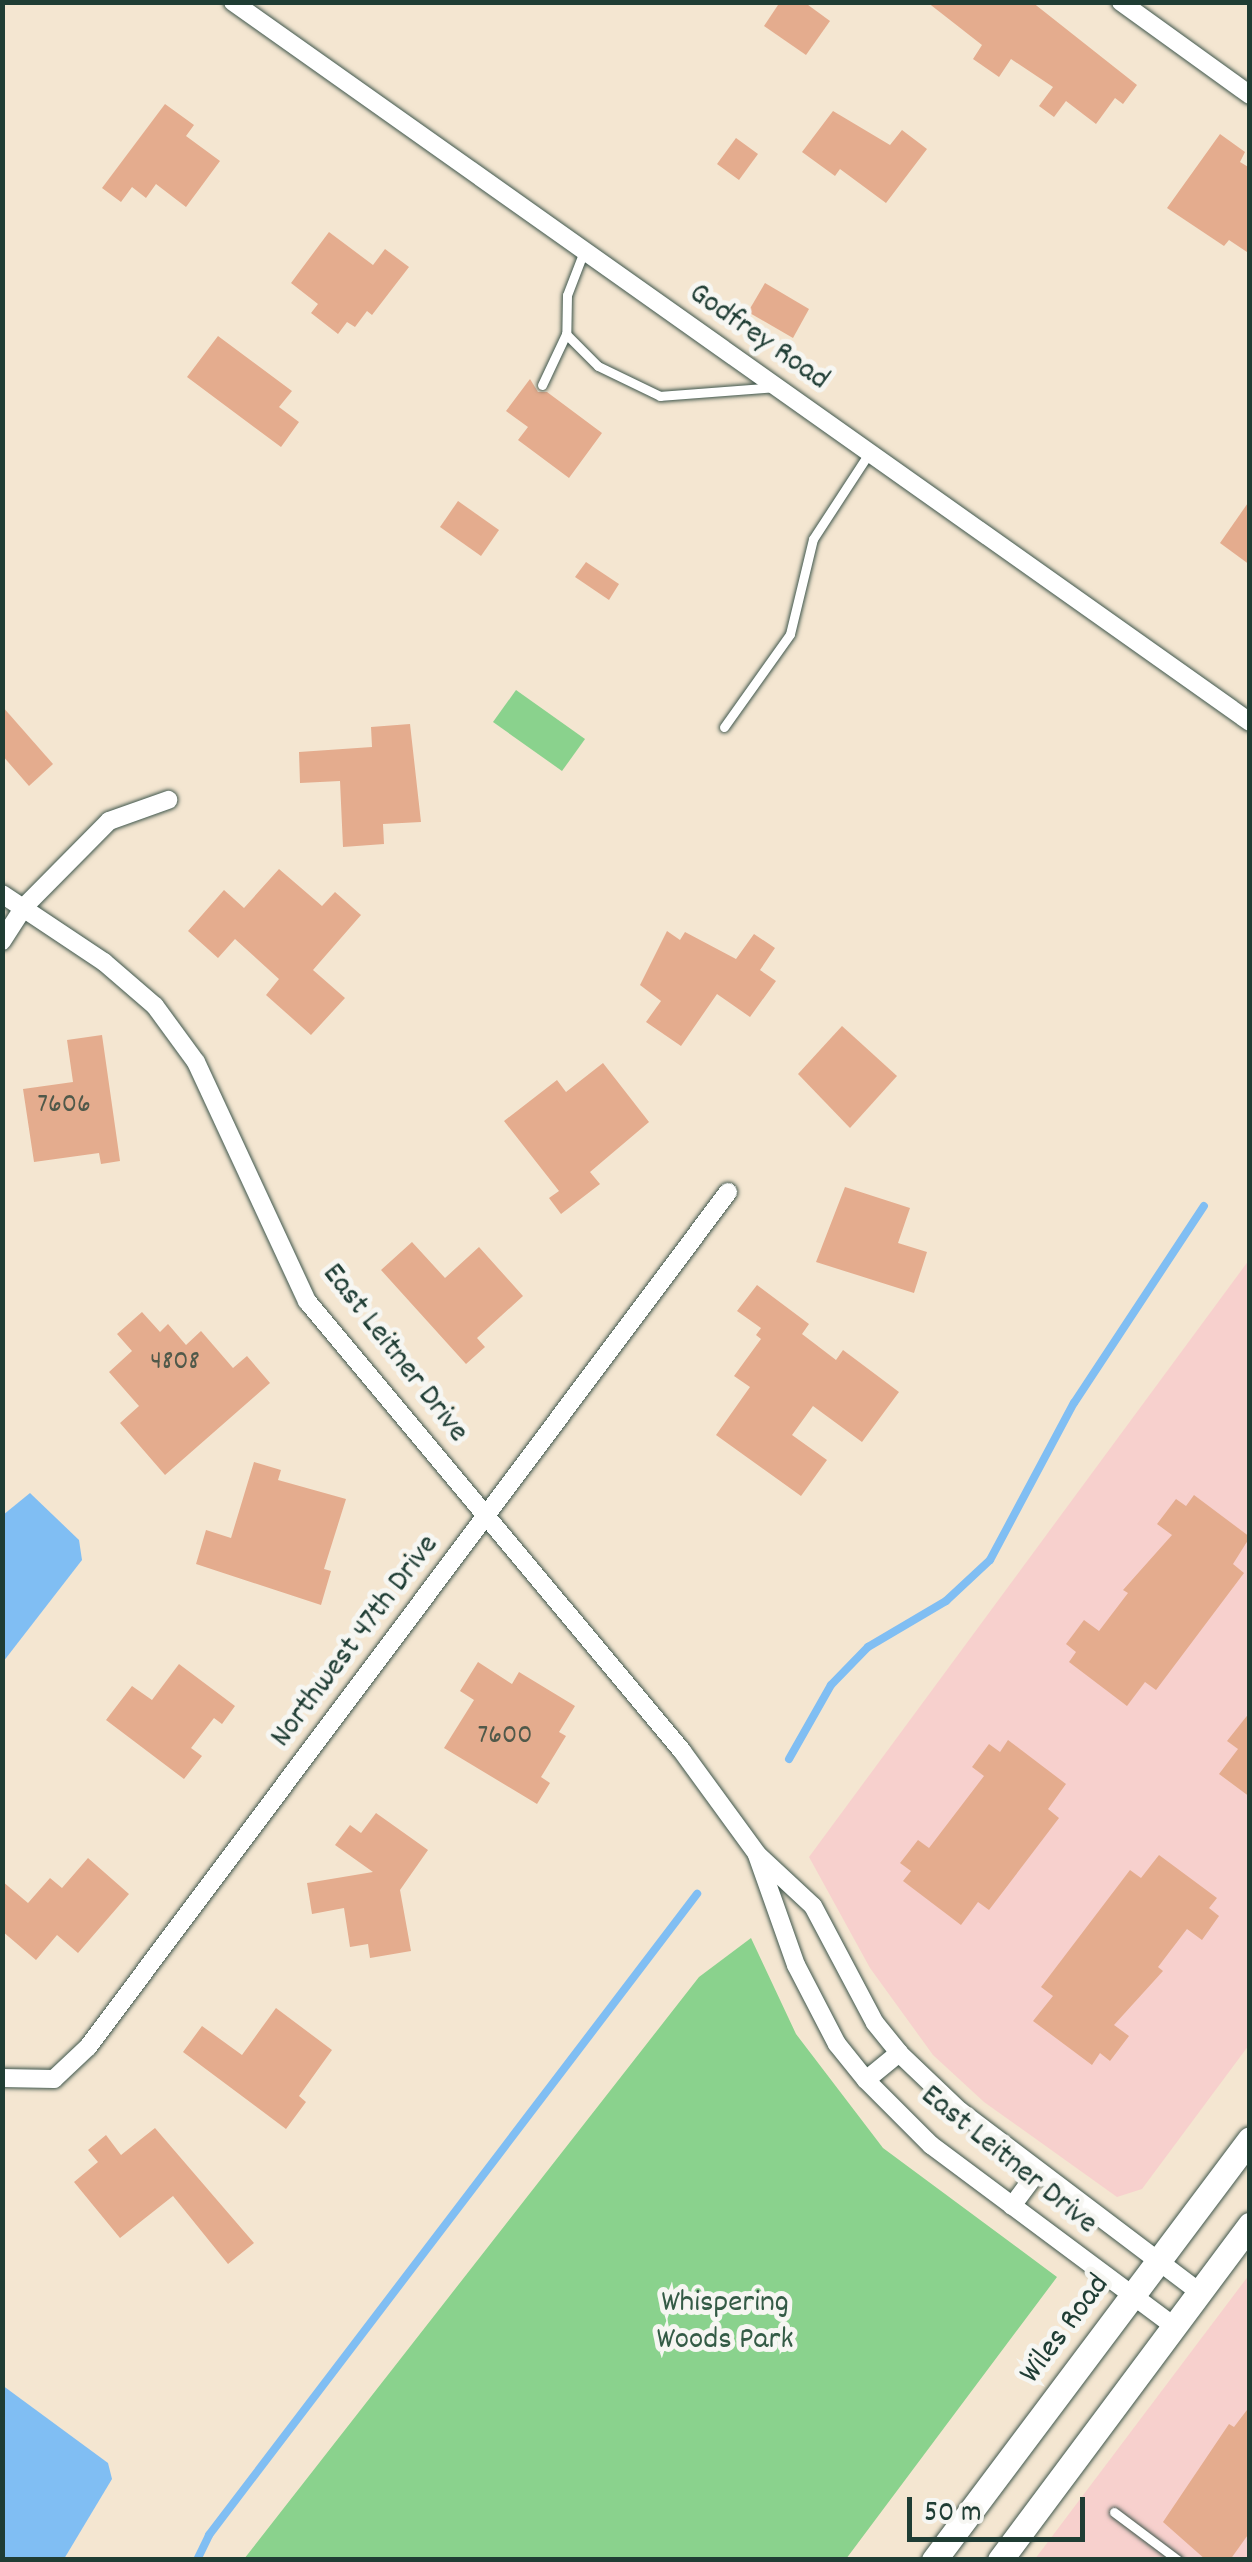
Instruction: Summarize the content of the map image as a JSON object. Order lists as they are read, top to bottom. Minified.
{"streets":{"main road":["Wiles Road"],"street":["Godfrey Road","East Leitner Drive","Northwest 47th Drive"]},"crossings":[["East Leitner Drive","Northwest 47th Drive"],["East Leitner Drive","Wiles Road"]],"parks":["Whispering Woods Park"],"house_numbers":["7606","4808","7600"],"scale_bar":"50 m"}
